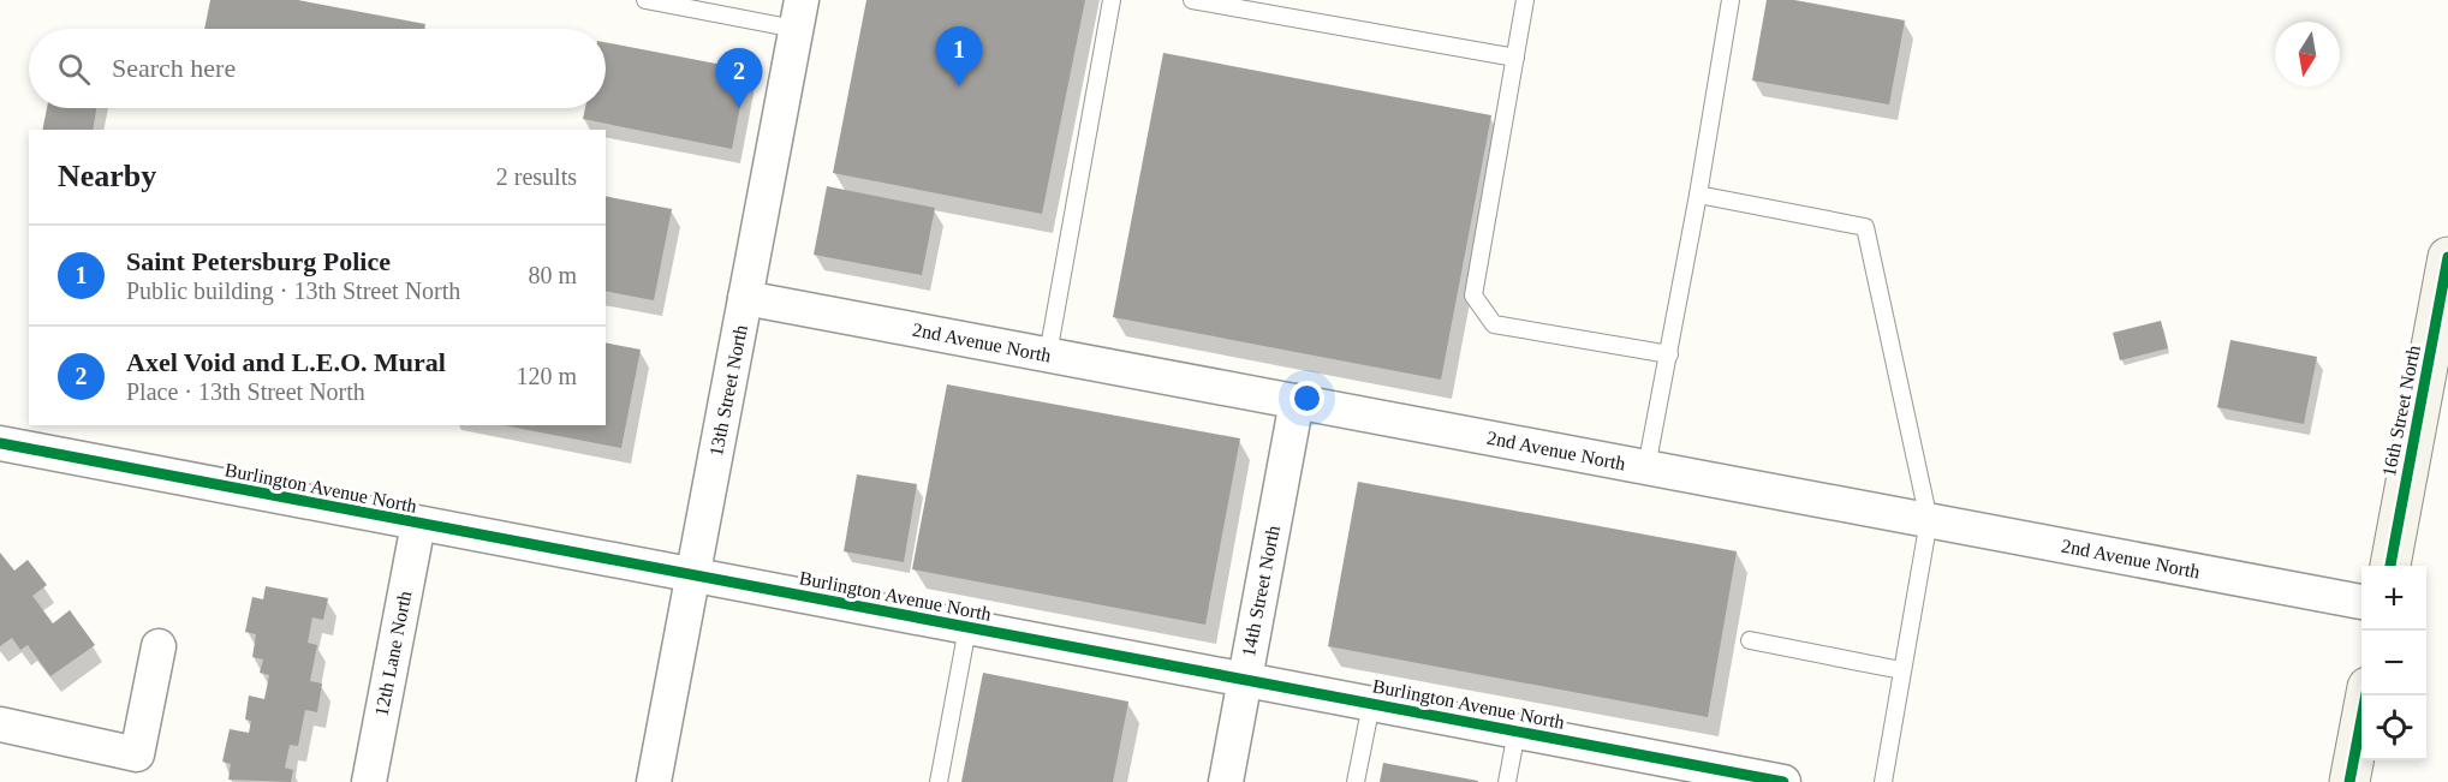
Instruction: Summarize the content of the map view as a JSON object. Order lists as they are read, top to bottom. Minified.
{"streets":{"street":["2nd Avenue North","13th Street North","16th Street North","Burlington Avenue North","14th Street North","12th Lane North"]},"crossings":[["2nd Avenue North","13th Street North"],["2nd Avenue North","14th Street North"],["13th Street North","Burlington Avenue North"],["Burlington Avenue North","14th Street North"],["Burlington Avenue North","12th Lane North"]],"north":"bottom","page":{"pins":["1","2"],"search":"Search here","heading":["Nearby","2 results"],"list":[{"mark":"1","name":"Saint Petersburg Police","note":"Public building · 13th Street North","value":"80 m"},{"mark":"2","name":"Axel Void and L.E.O. Mural","note":"Place · 13th Street North","value":"120 m"}],"map_buttons":["+","−"]}}
